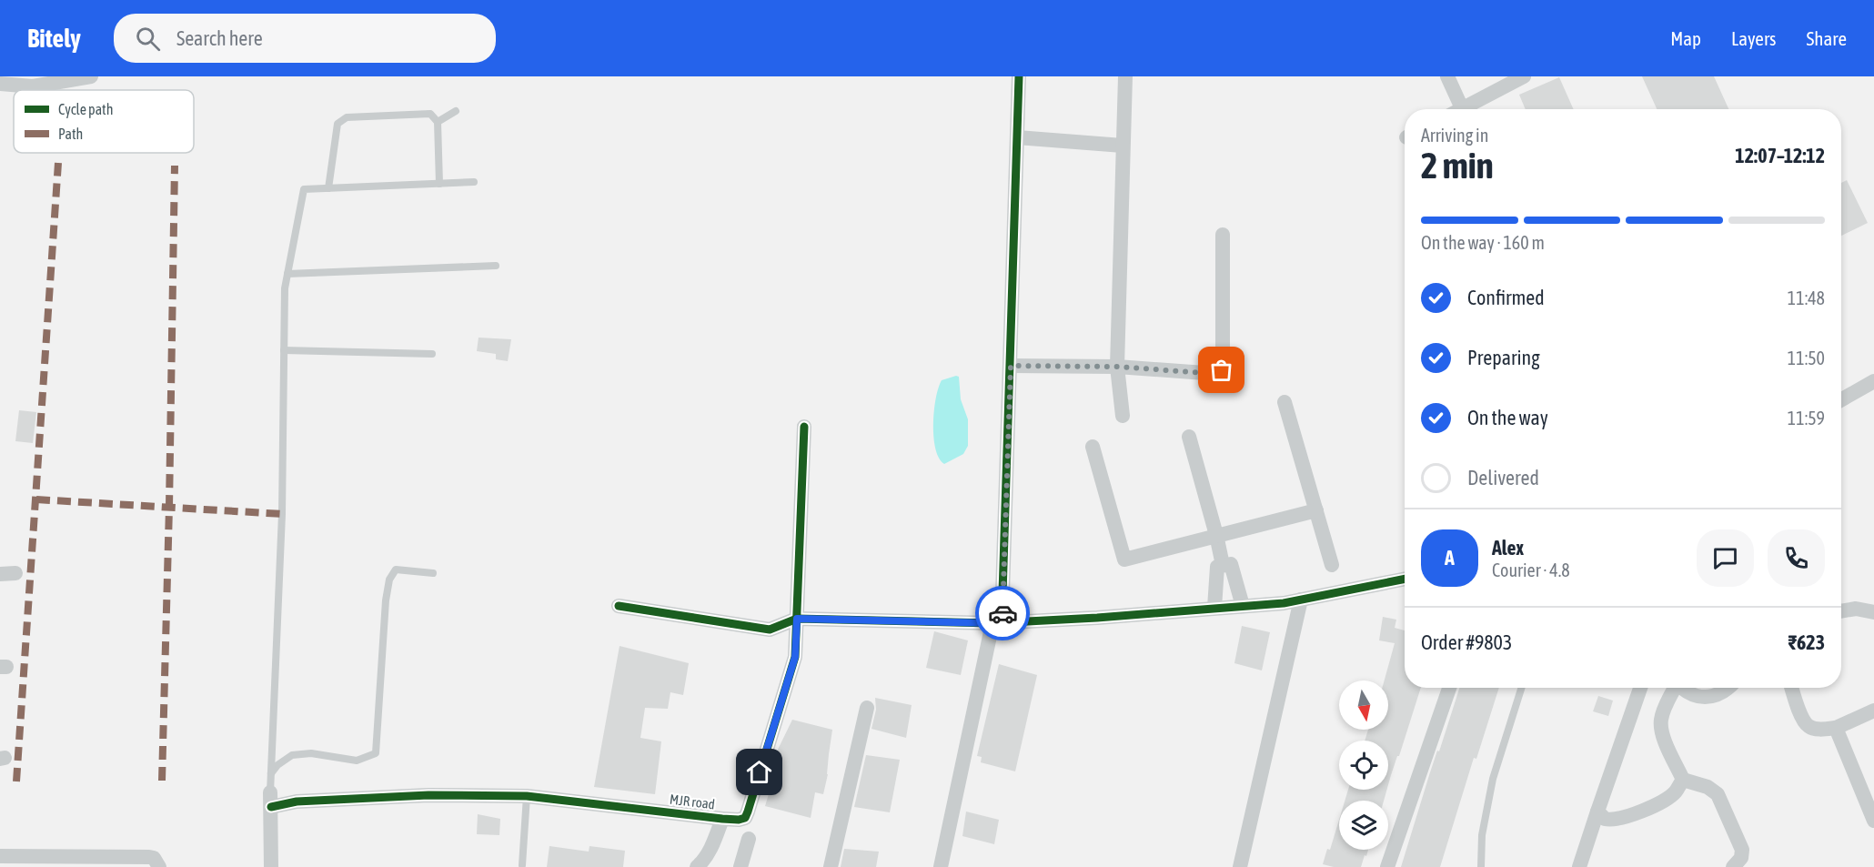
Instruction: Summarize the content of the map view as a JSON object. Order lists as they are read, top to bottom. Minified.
{"streets":{"street":["MJR road"]},"legend":["Cycle path","Path"],"north":"bottom","page":{"header":"Bitely","search":"Search here","nav":["Map","Layers","Share"],"heading":["2 min","Arriving in","12:07–12:12"],"panel":["Alex","Courier · 4.8","Order #9803","₹623"],"bar":"On the way · 160 m","list":[["Confirmed","11:48"],["Preparing","11:50"],["On the way","11:59"],"Delivered"],"round":"A"}}
